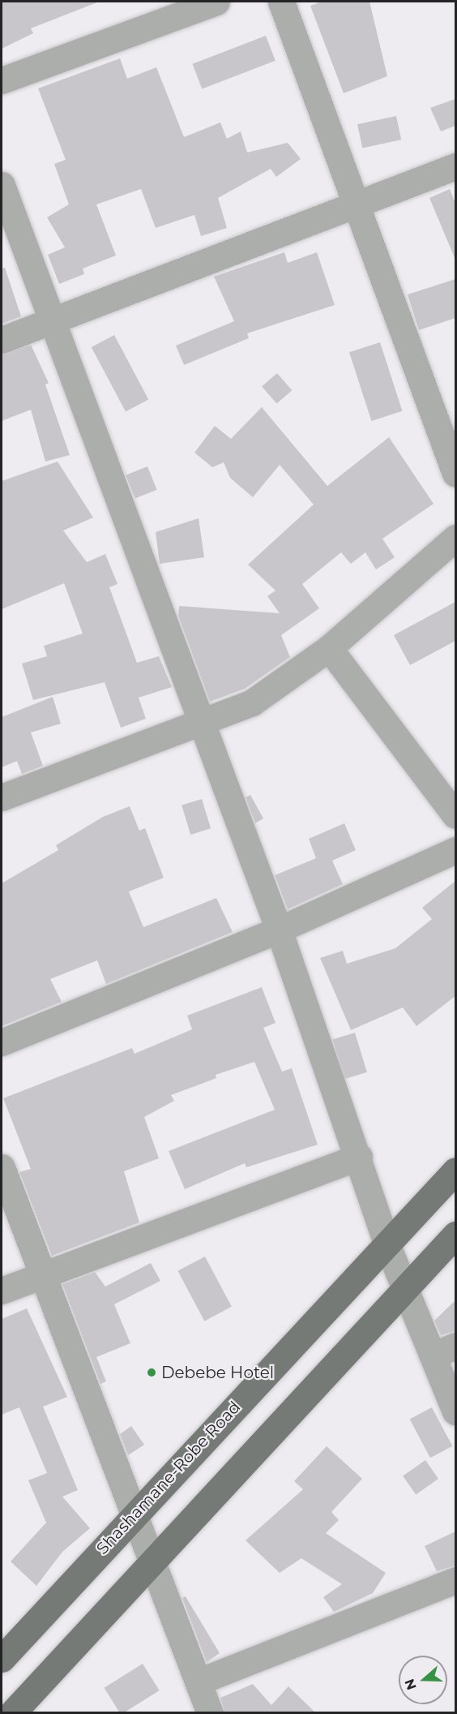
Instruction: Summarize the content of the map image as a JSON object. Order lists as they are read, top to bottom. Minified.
{"streets":{"main road":["Shashamane-Robe Road"]},"places":["Debebe Hotel"],"north":"left"}
